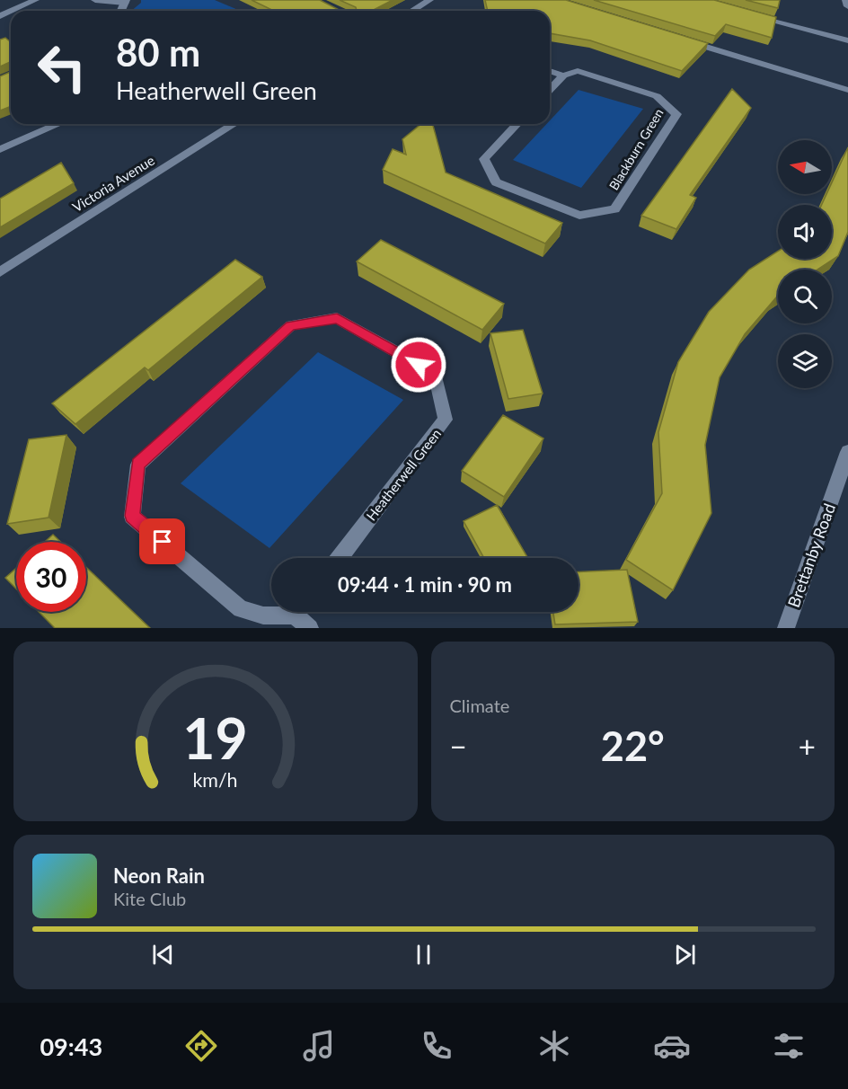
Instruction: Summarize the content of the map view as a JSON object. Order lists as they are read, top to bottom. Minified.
{"streets":{"street":["Blackburn Green","Victoria Avenue","Heatherwell Green","Brettanby Road"]},"north":"left","page":{"turn":["80 m","Heatherwell Green"],"limit":"30","trip":"09:44 · 1 min · 90 m","tile":"Climate","heat":["−","22°","+"],"song":["Neon Rain","Kite Club"],"tabs":"09:43","gauge":["19","km/h"]}}
